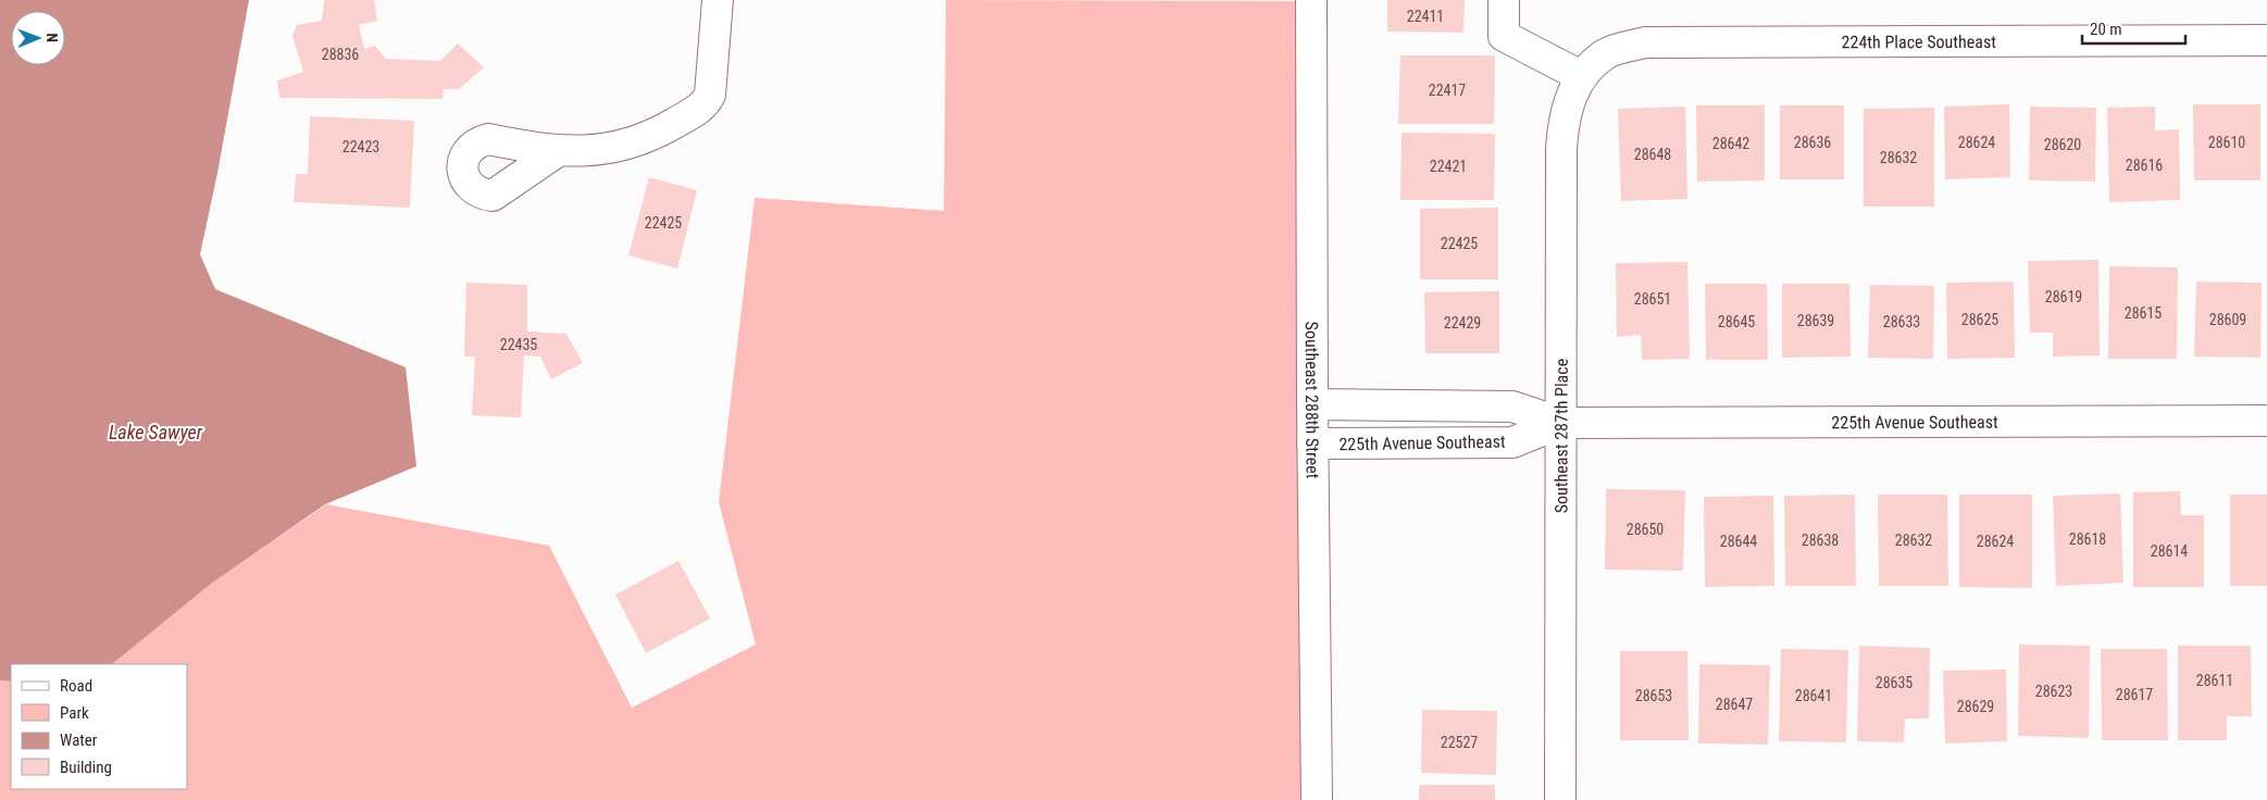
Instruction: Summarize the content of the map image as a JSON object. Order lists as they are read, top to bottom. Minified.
{"streets":{"street":["224th Place Southeast","Southeast 288th Street","225th Avenue Southeast","Southeast 287th Place"]},"crossings":[["224th Place Southeast","Southeast 287th Place"],["Southeast 288th Street","225th Avenue Southeast"],["225th Avenue Southeast","Southeast 287th Place"]],"water":["Lake Sawyer"],"house_numbers":["22411","28836","22417","28636","28624","28610","28642","28620","22423","28648","28632","28616","22421","22425","22425","28619","28651","28615","28625","28609","28639","28645","28633","22429","22435","28650","28618","28638","28632","28644","28624","28614","28611","28635","28623","28617","28653","28641","28647","28629","22527"],"legend":["Road","Park","Water","Building"],"scale_bar":"20 m","north":"right"}
